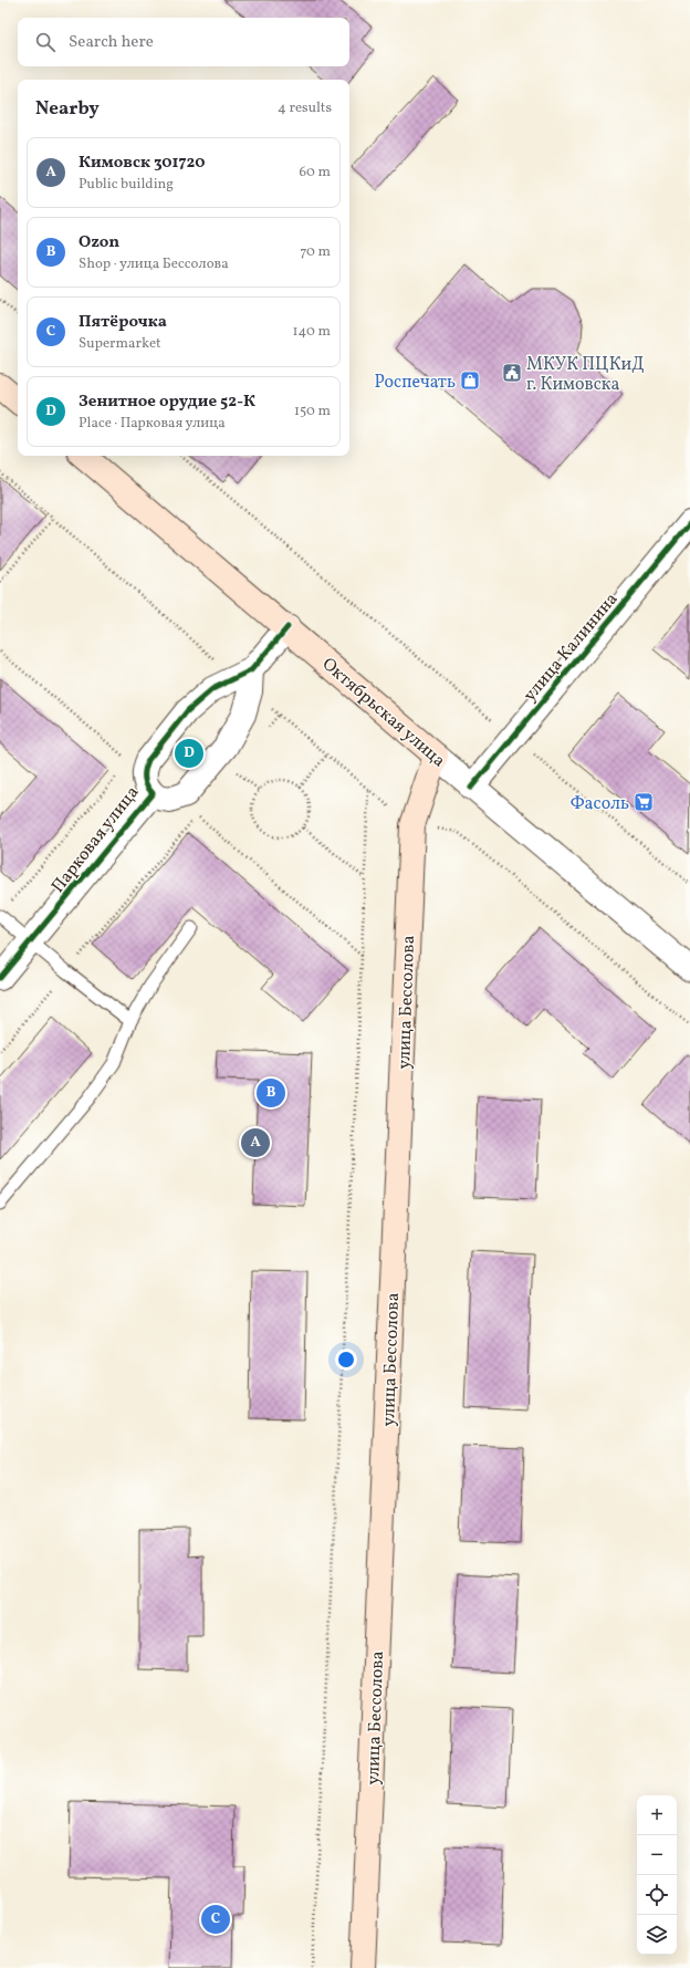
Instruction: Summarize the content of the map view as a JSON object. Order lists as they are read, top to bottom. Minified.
{"streets":{"main road":["Октябрьская улица","улица Бессолова"],"street":["улица Калинина","Парковая улица"]},"crossings":[["улица Калинина","Октябрьская улица"],["Октябрьская улица","Парковая улица"],["Октябрьская улица","улица Бессолова"]],"places":{"public building":["МКУК ПЦКиД г. Кимовска"],"shop":["Роспечать"],"supermarket":["Фасоль"]},"page":{"search":"Search here","heading":["Nearby","4 results"],"list":[{"mark":"A","name":"Кимовск 301720","note":"Public building","value":"60 m"},{"mark":"B","name":"Ozon","note":"Shop · улица Бессолова","value":"70 m"},{"mark":"C","name":"Пятёрочка","note":"Supermarket","value":"140 m"},{"mark":"D","name":"Зенитное орудие 52-К","note":"Place · Парковая улица","value":"150 m"}],"pins":["D","B","A","C"],"map_buttons":["+","−"]}}
